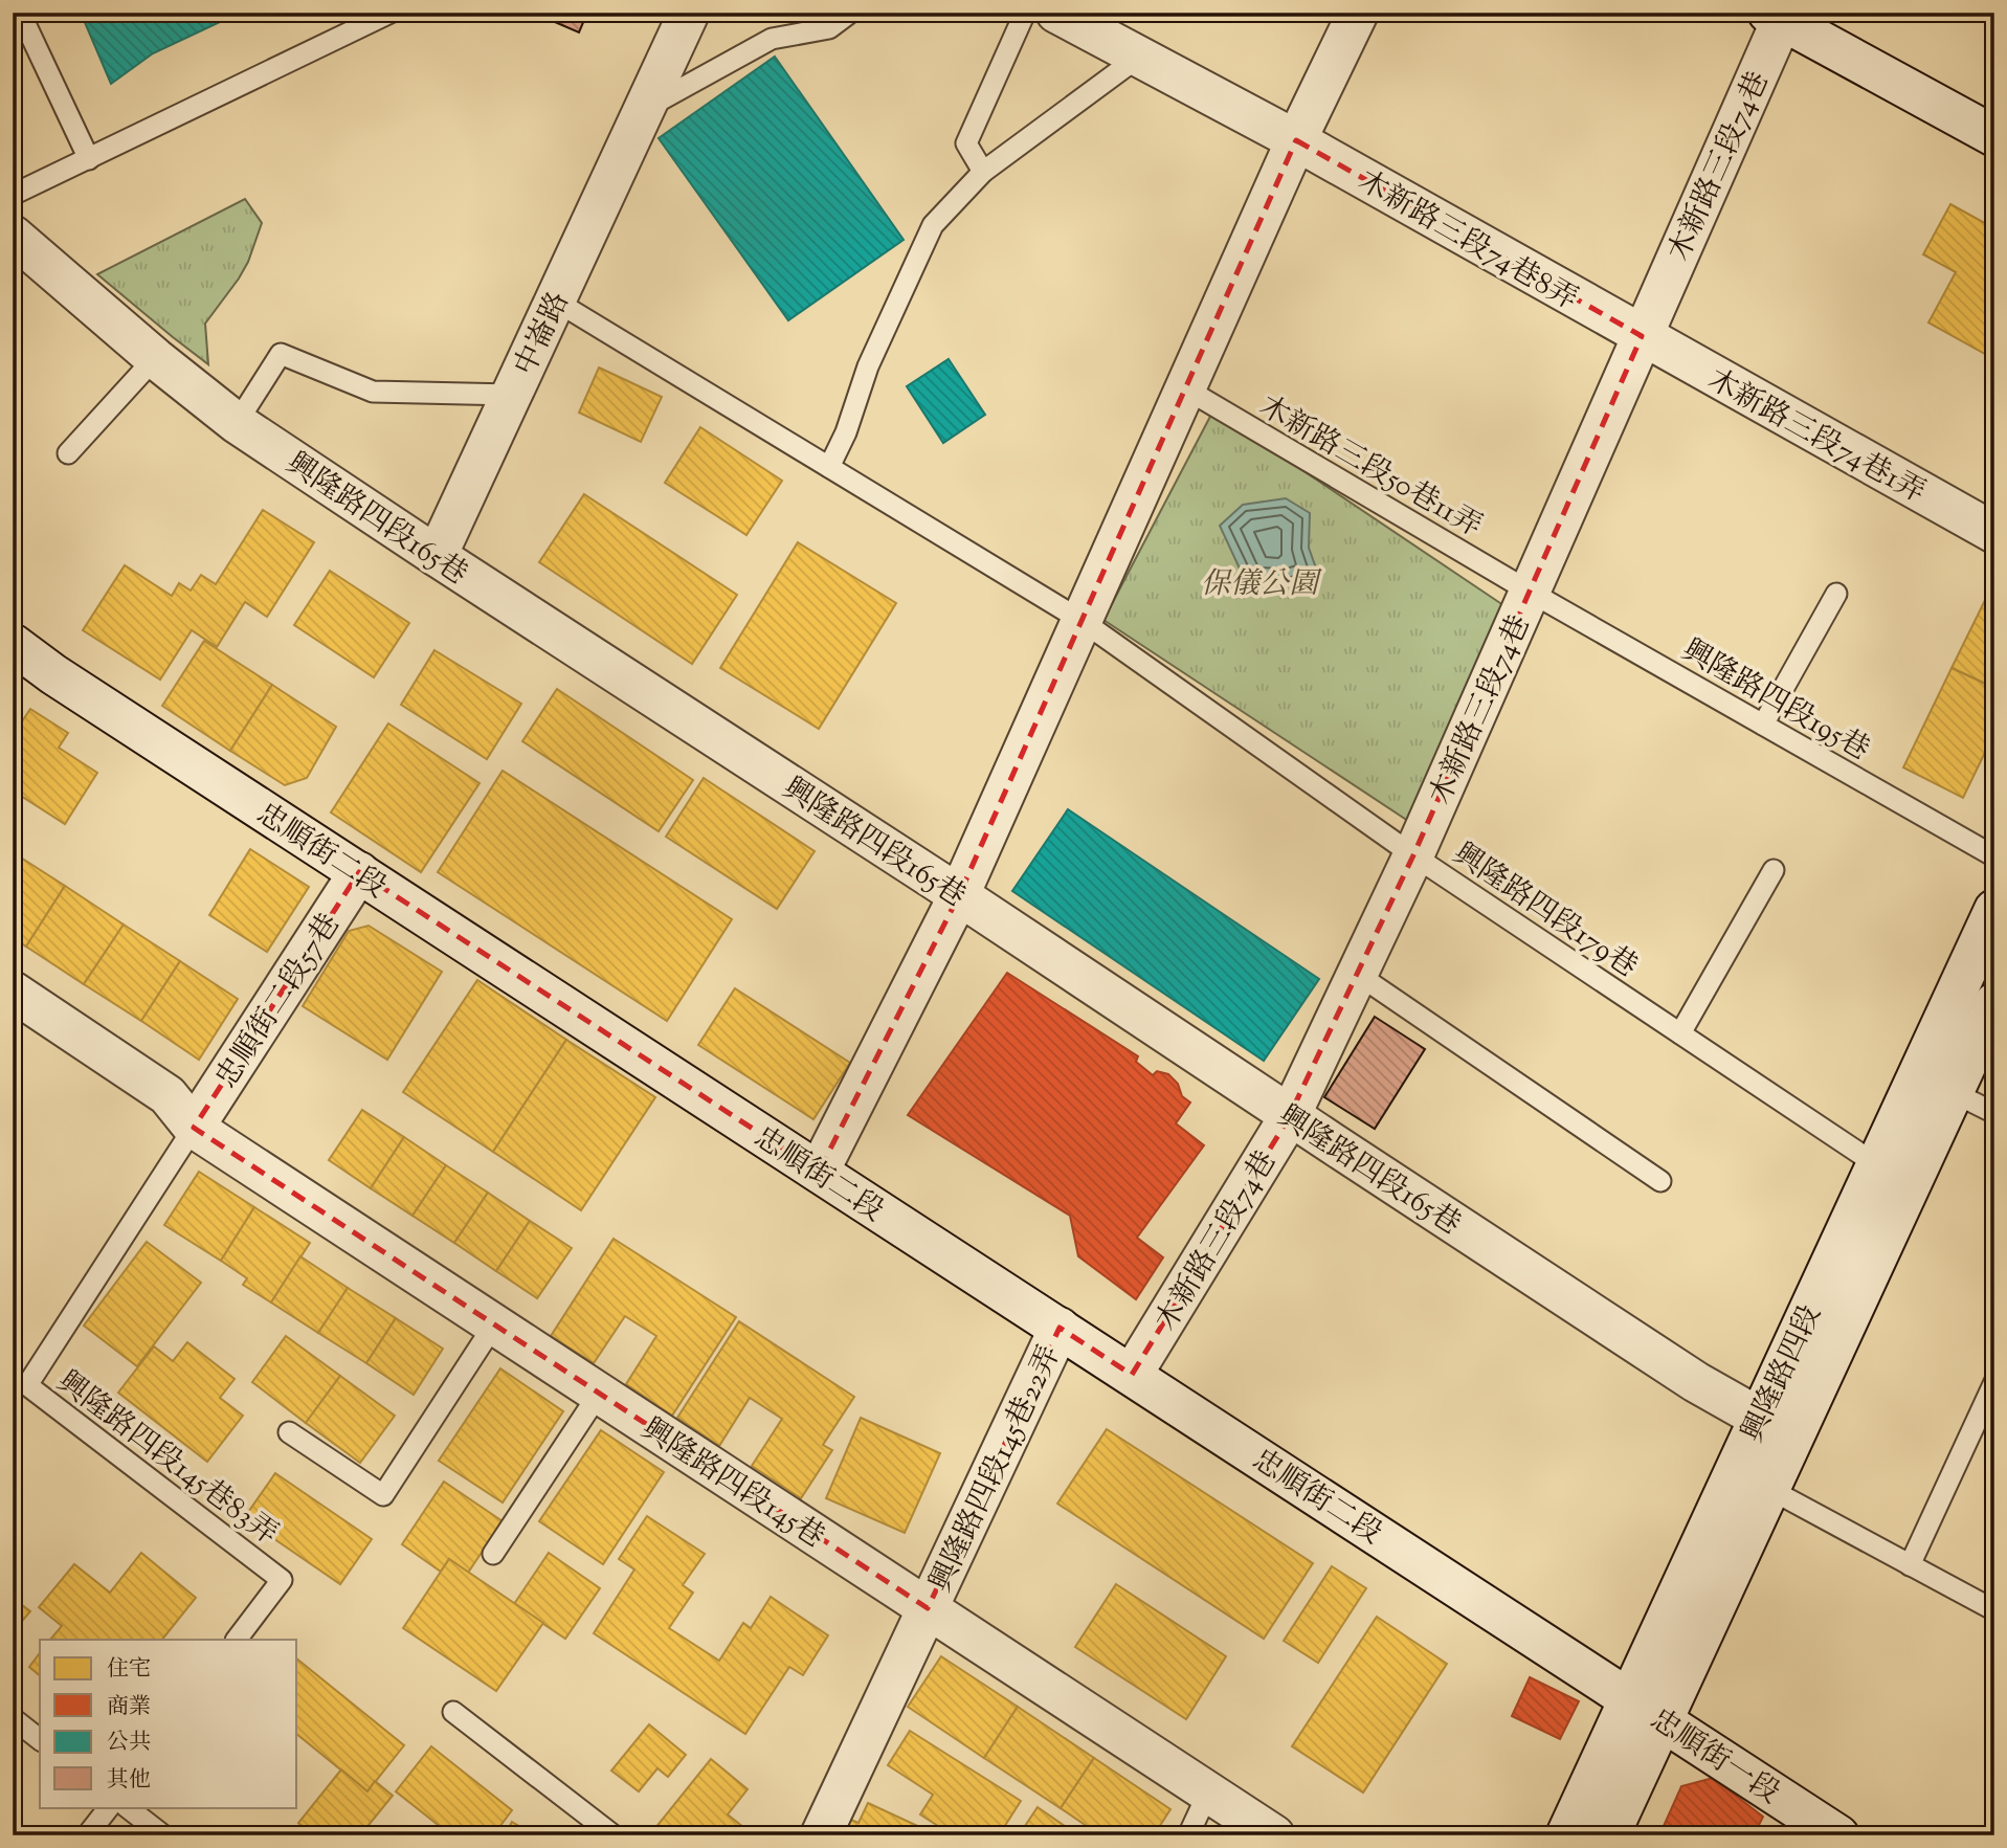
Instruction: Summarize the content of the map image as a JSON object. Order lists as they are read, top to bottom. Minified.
{"streets":{"street":["木新路三段74巷","木新路三段74巷8弄","中崙路","木新路三段74巷1弄","興隆路四段165巷","忠順街二段","忠順街二段57巷","興隆路四段","興隆路四段145巷22弄","興隆路四段145巷","忠順街一段"],"lane":["木新路三段50巷11弄","興隆路四段195巷","興隆路四段179巷","興隆路四段145巷83弄"]},"crossings":[["木新路三段74巷","木新路三段74巷8弄"],["木新路三段74巷","木新路三段74巷1弄"],["木新路三段74巷","木新路三段50巷11弄"],["木新路三段74巷","興隆路四段165巷"],["木新路三段74巷","興隆路四段195巷"],["木新路三段74巷","忠順街二段"],["木新路三段74巷","興隆路四段179巷"],["木新路三段74巷8弄","木新路三段74巷1弄"],["中崙路","興隆路四段165巷"],["中崙路","興隆路四段179巷"],["木新路三段50巷11弄","興隆路四段195巷"],["興隆路四段165巷","興隆路四段"],["忠順街二段","忠順街二段57巷"],["忠順街二段","興隆路四段"],["忠順街二段","興隆路四段145巷22弄"],["忠順街二段","忠順街一段"],["興隆路四段179巷","興隆路四段"],["忠順街二段57巷","興隆路四段145巷83弄"],["忠順街二段57巷","興隆路四段145巷"],["興隆路四段","忠順街一段"],["興隆路四段145巷83弄","興隆路四段145巷"],["興隆路四段145巷22弄","興隆路四段145巷"]],"parks":["保儀公園"],"legend":["住宅","商業","公共","其他"]}
